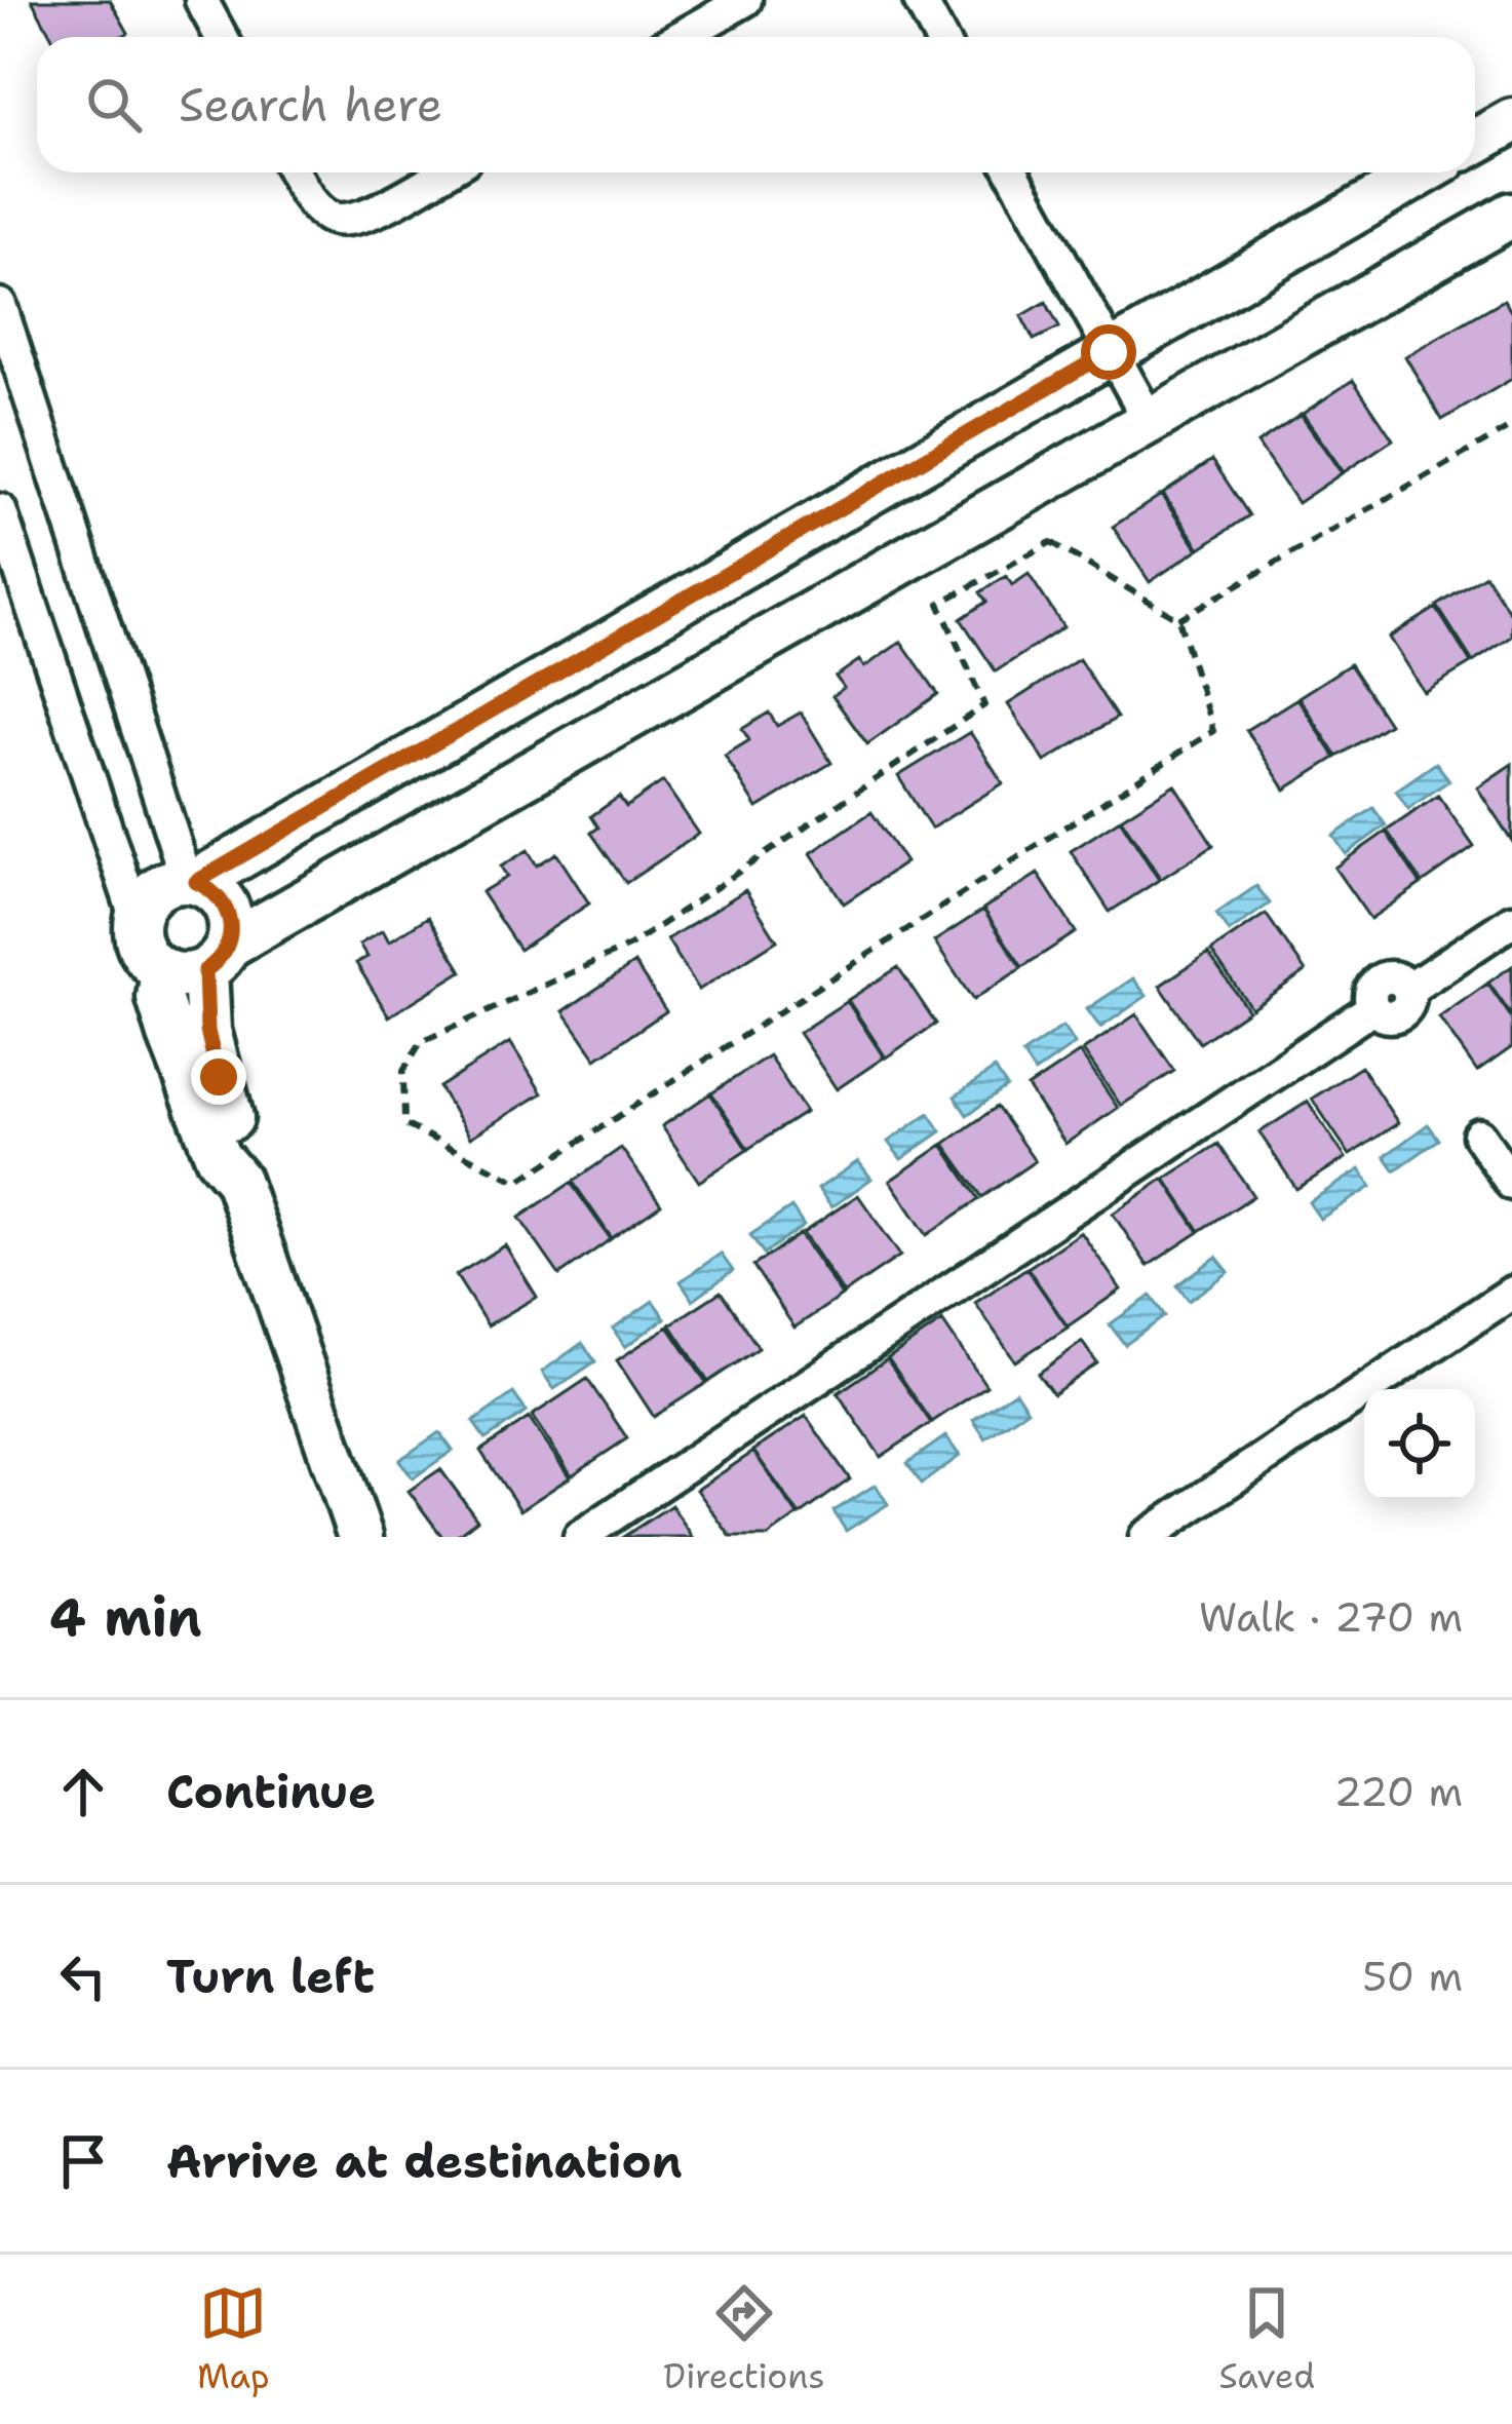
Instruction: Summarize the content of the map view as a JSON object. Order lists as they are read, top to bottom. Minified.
{"page":{"search":"Search here","heading":["4 min","Walk · 270 m"],"list":[["Continue","220 m"],["Turn left","50 m"],"Arrive at destination"],"nav":["Map","Directions","Saved"]}}
